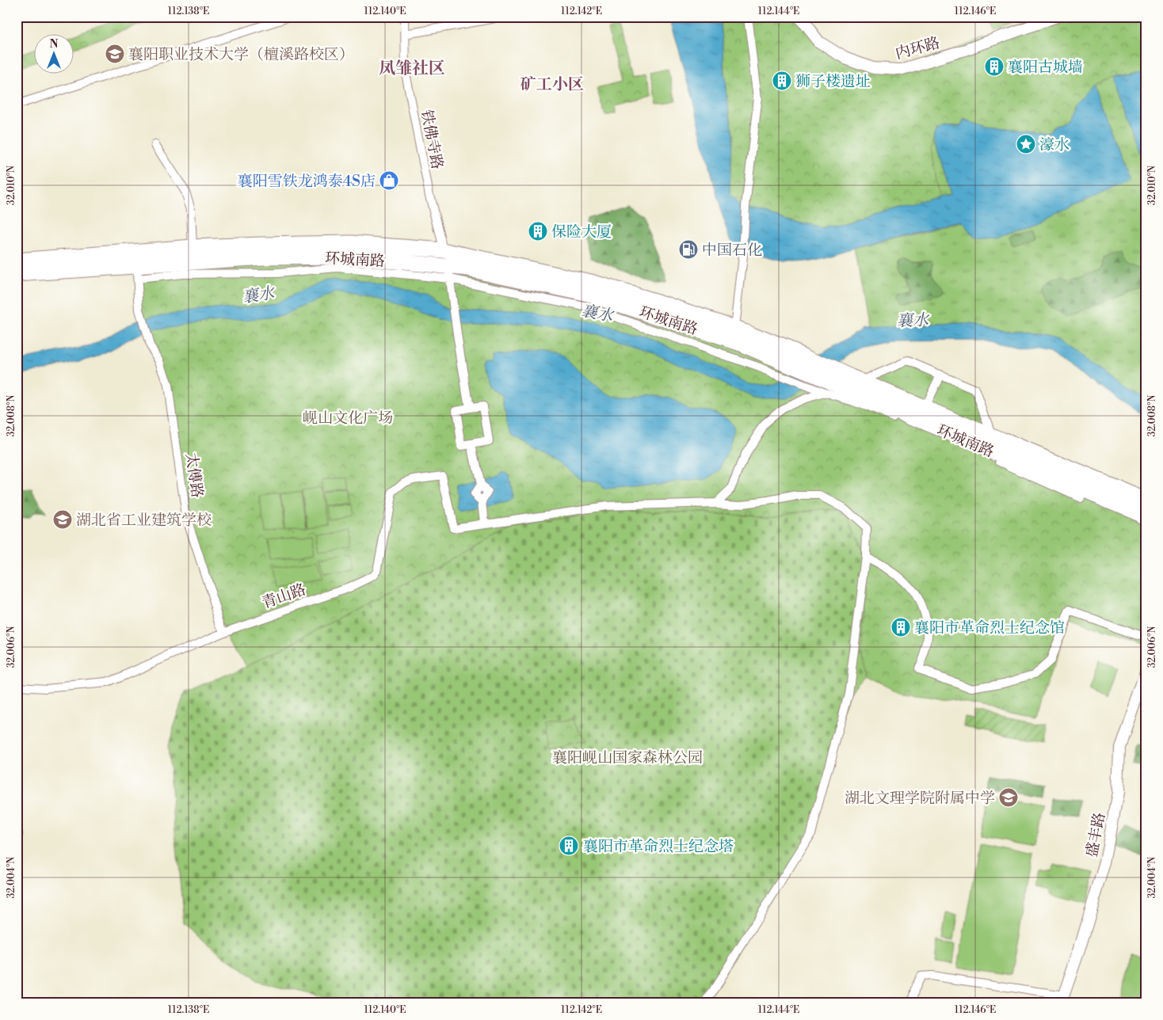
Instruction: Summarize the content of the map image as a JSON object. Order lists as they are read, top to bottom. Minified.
{"streets":{"highway":["环城南路"],"street":["内环路","铁佛寺路","太傅路","青山路","盛丰路"]},"crossings":[["铁佛寺路","环城南路"],["环城南路","太傅路"],["太傅路","青山路"]],"districts":["凤雏社区","矿工小区"],"water":["襄水"],"parks":["岘山文化广场","襄阳岘山国家森林公园"],"places":{"school or university":["襄阳职业技术大学（檀溪路校区）","湖北省工业建筑学校","湖北文理学院附属中学"],"building":["襄阳古城墙","狮子楼遗址","保险大厦","襄阳市革命烈士纪念馆","襄阳市革命烈士纪念塔"],"place":["濠水"],"shop":["襄阳雪铁龙鸿泰4S店"],"fuel station":["中国石化"]},"north":"top","coordinates":["112.138°E","112.140°E","112.142°E","112.144°E","112.146°E","32.010°N","32.008°N","32.006°N","32.004°N"]}
